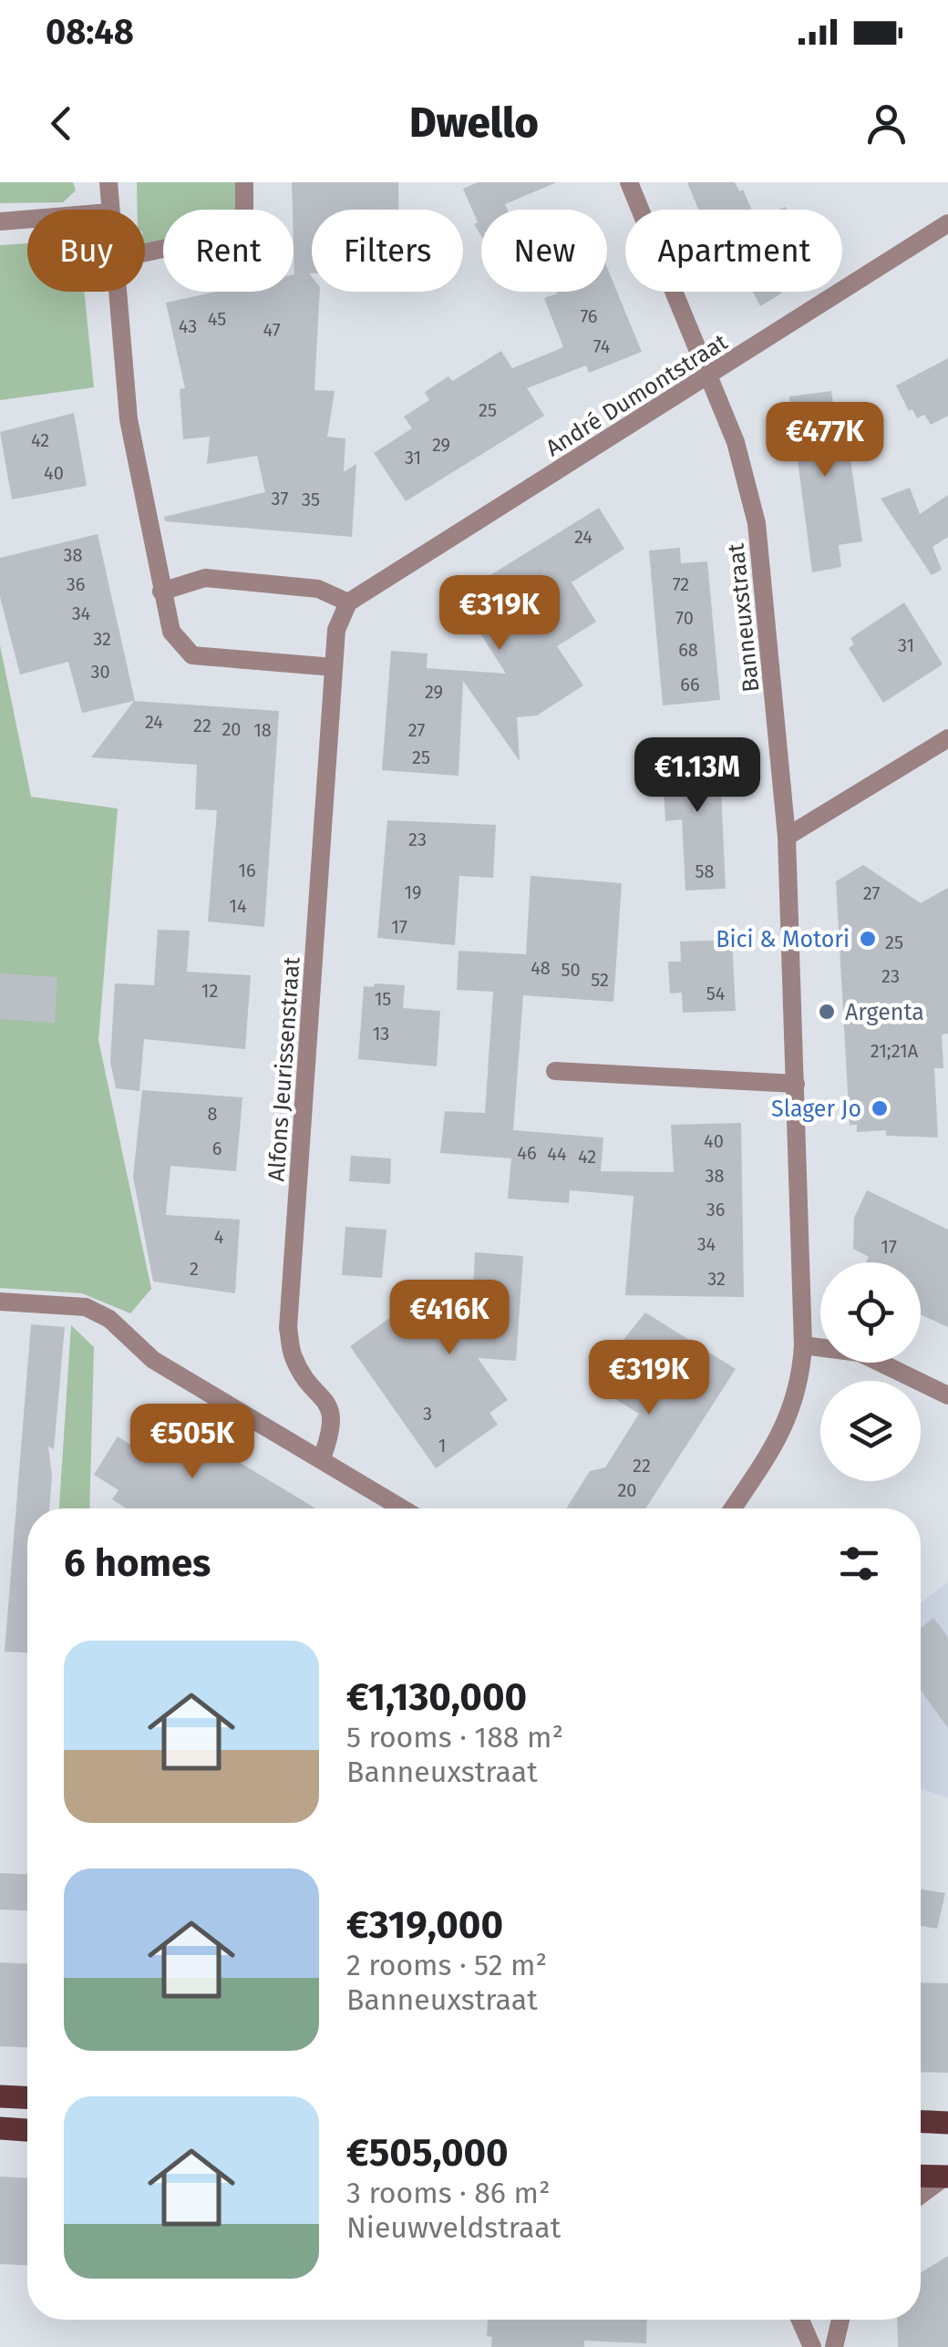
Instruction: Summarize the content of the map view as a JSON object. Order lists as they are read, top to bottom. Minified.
{"streets":{"street":["André Dumontstraat","Banneuxstraat","Alfons Jeurissenstraat"]},"crossings":[["André Dumontstraat","Banneuxstraat"],["André Dumontstraat","Alfons Jeurissenstraat"]],"places":["Bici & Motori","Argenta","Slager Jo"],"house_numbers":["76","45","43","47","74","25","42","29","31","40","37","35","24","38","36","72","34","70","32","31","68","30","66","29","24","22","20","18","27","25","23","16","58","19","27","14","17","25","48","50","23","52","12","54","15","13","21;21A","8","40","6","46","44","42","38","36","4","34","17","2","32","3","1","22","20"],"page":{"status":"08:48","header":"Dwello","chip":["Buy","Rent","Filters","New","Apartment"],"price":["€477K","€319K","€1.13M","€416K","€319K","€505K"],"heading":"6 homes","list":[{"name":"€1,130,000","note":"5 rooms · 188 m² · Banneuxstraat"},{"name":"€319,000","note":"2 rooms · 52 m² · Banneuxstraat"},{"name":"€505,000","note":"3 rooms · 86 m² · Nieuwveldstraat"}]}}
